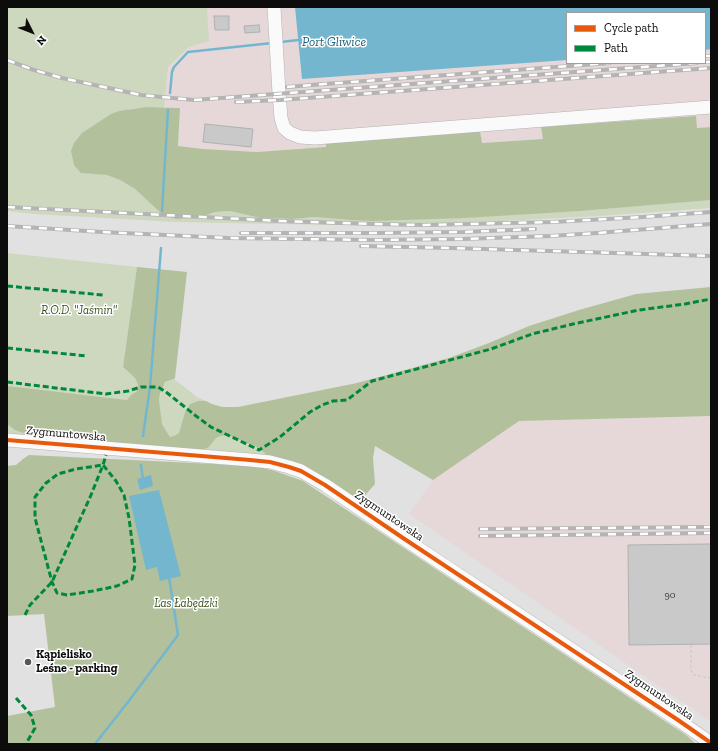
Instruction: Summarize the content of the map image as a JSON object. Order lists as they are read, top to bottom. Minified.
{"streets":{"street":["Zygmuntowska"]},"water":["Port Gliwice"],"parks":["R.O.D. \"Jaśmin\"","Las Łabędzki"],"places":["Kąpielisko Leśne - parking"],"house_numbers":["90"],"legend":["Cycle path","Path"],"north":"bottom right"}
